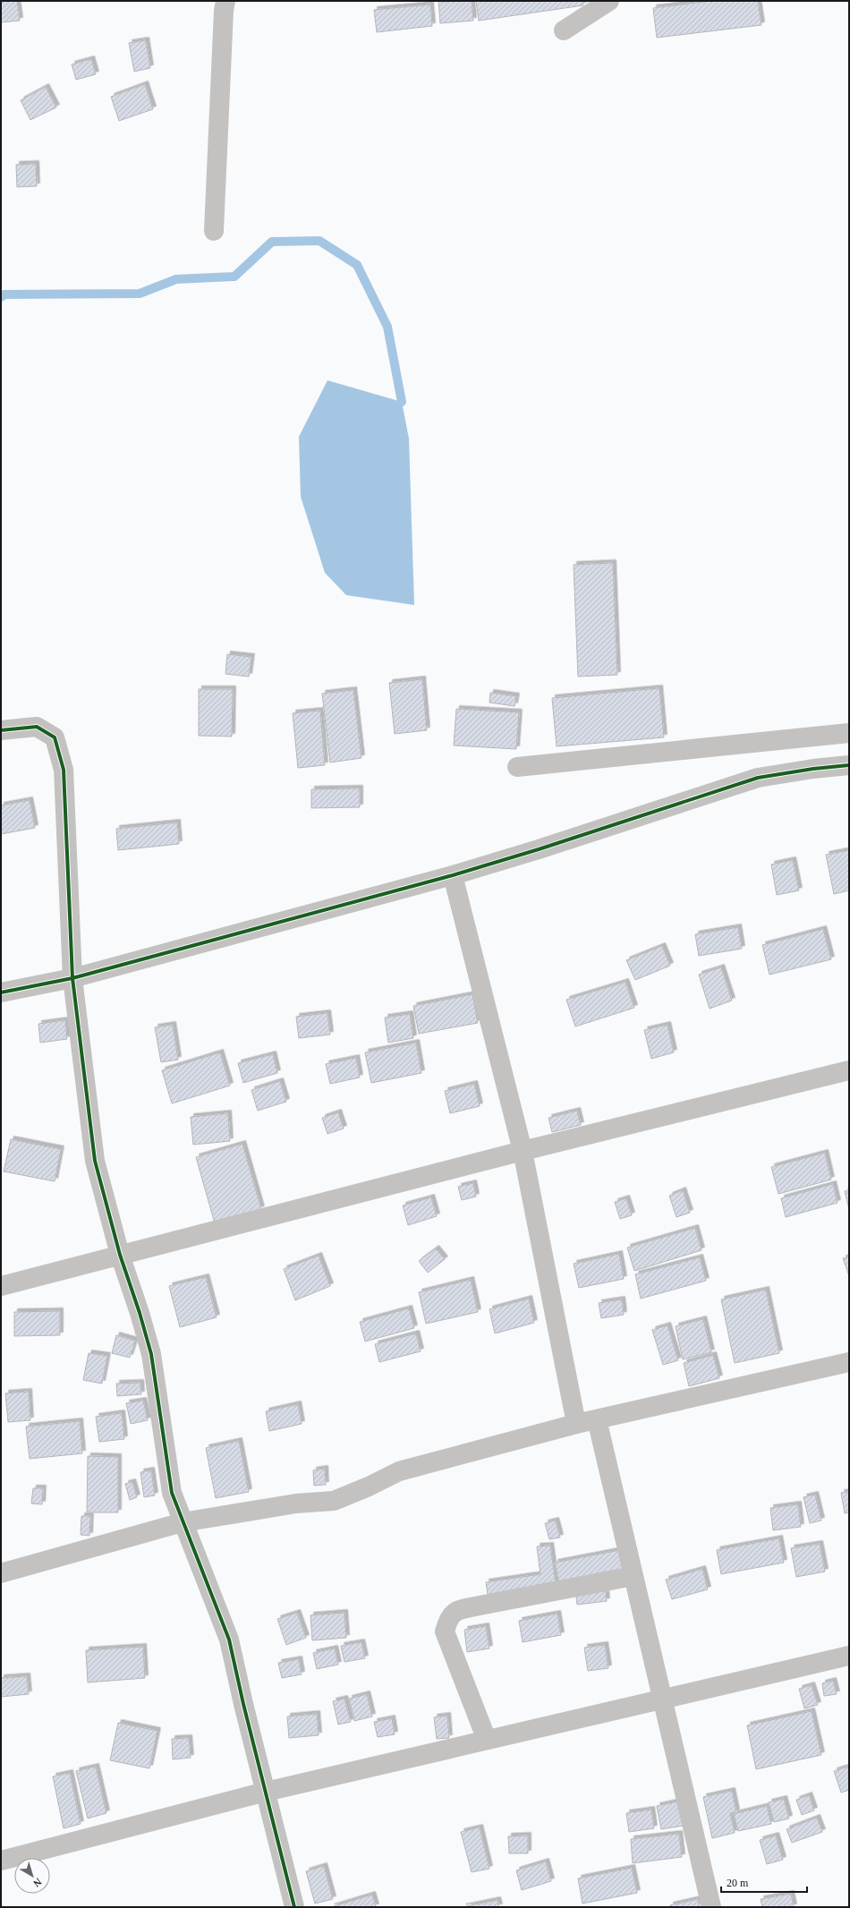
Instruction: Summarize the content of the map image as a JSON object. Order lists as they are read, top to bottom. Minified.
{"scale_bar":"20 m","north":"bottom right"}
